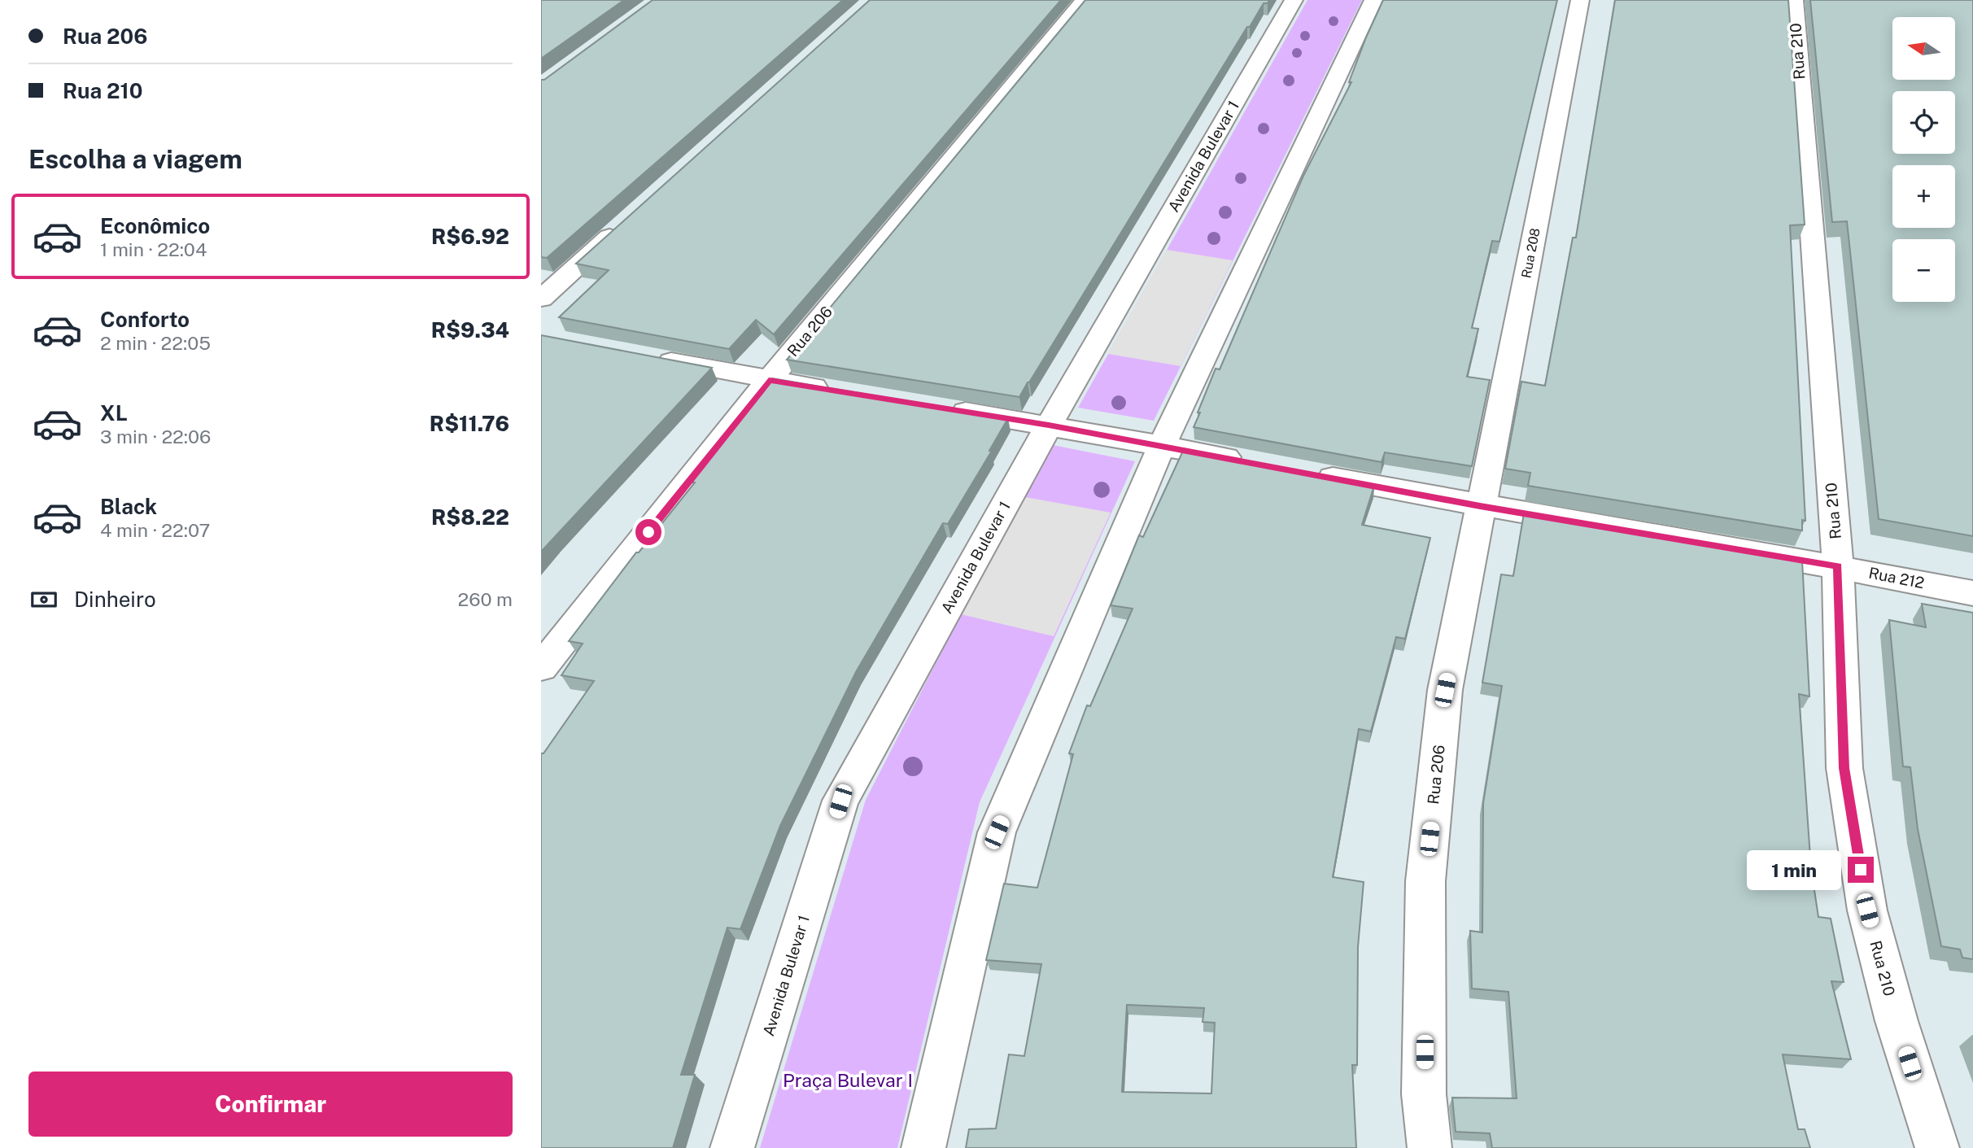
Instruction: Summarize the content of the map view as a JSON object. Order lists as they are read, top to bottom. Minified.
{"streets":{"street":["Rua 210","Avenida Bulevar 1","Rua 208","Rua 206","Rua 212"]},"crossings":[["Rua 210","Rua 212"],["Rua 208","Rua 206"],["Rua 208","Rua 212"],["Rua 206","Rua 212"]],"parks":["Praça Bulevar I"],"north":"left","page":{"banner":["Rua 206","Rua 210"],"map_buttons":["+","−"],"heading":"Escolha a viagem","list":[{"name":"Econômico","note":"1 min · 22:04","value":"R$6.92"},{"name":"Conforto","note":"2 min · 22:05","value":"R$9.34"},{"name":"XL","note":"3 min · 22:06","value":"R$11.76"},{"name":"Black","note":"4 min · 22:07","value":"R$8.22"}],"pay":["Dinheiro","260 m"],"bubble":"1 min","buttons":"Confirmar"}}
